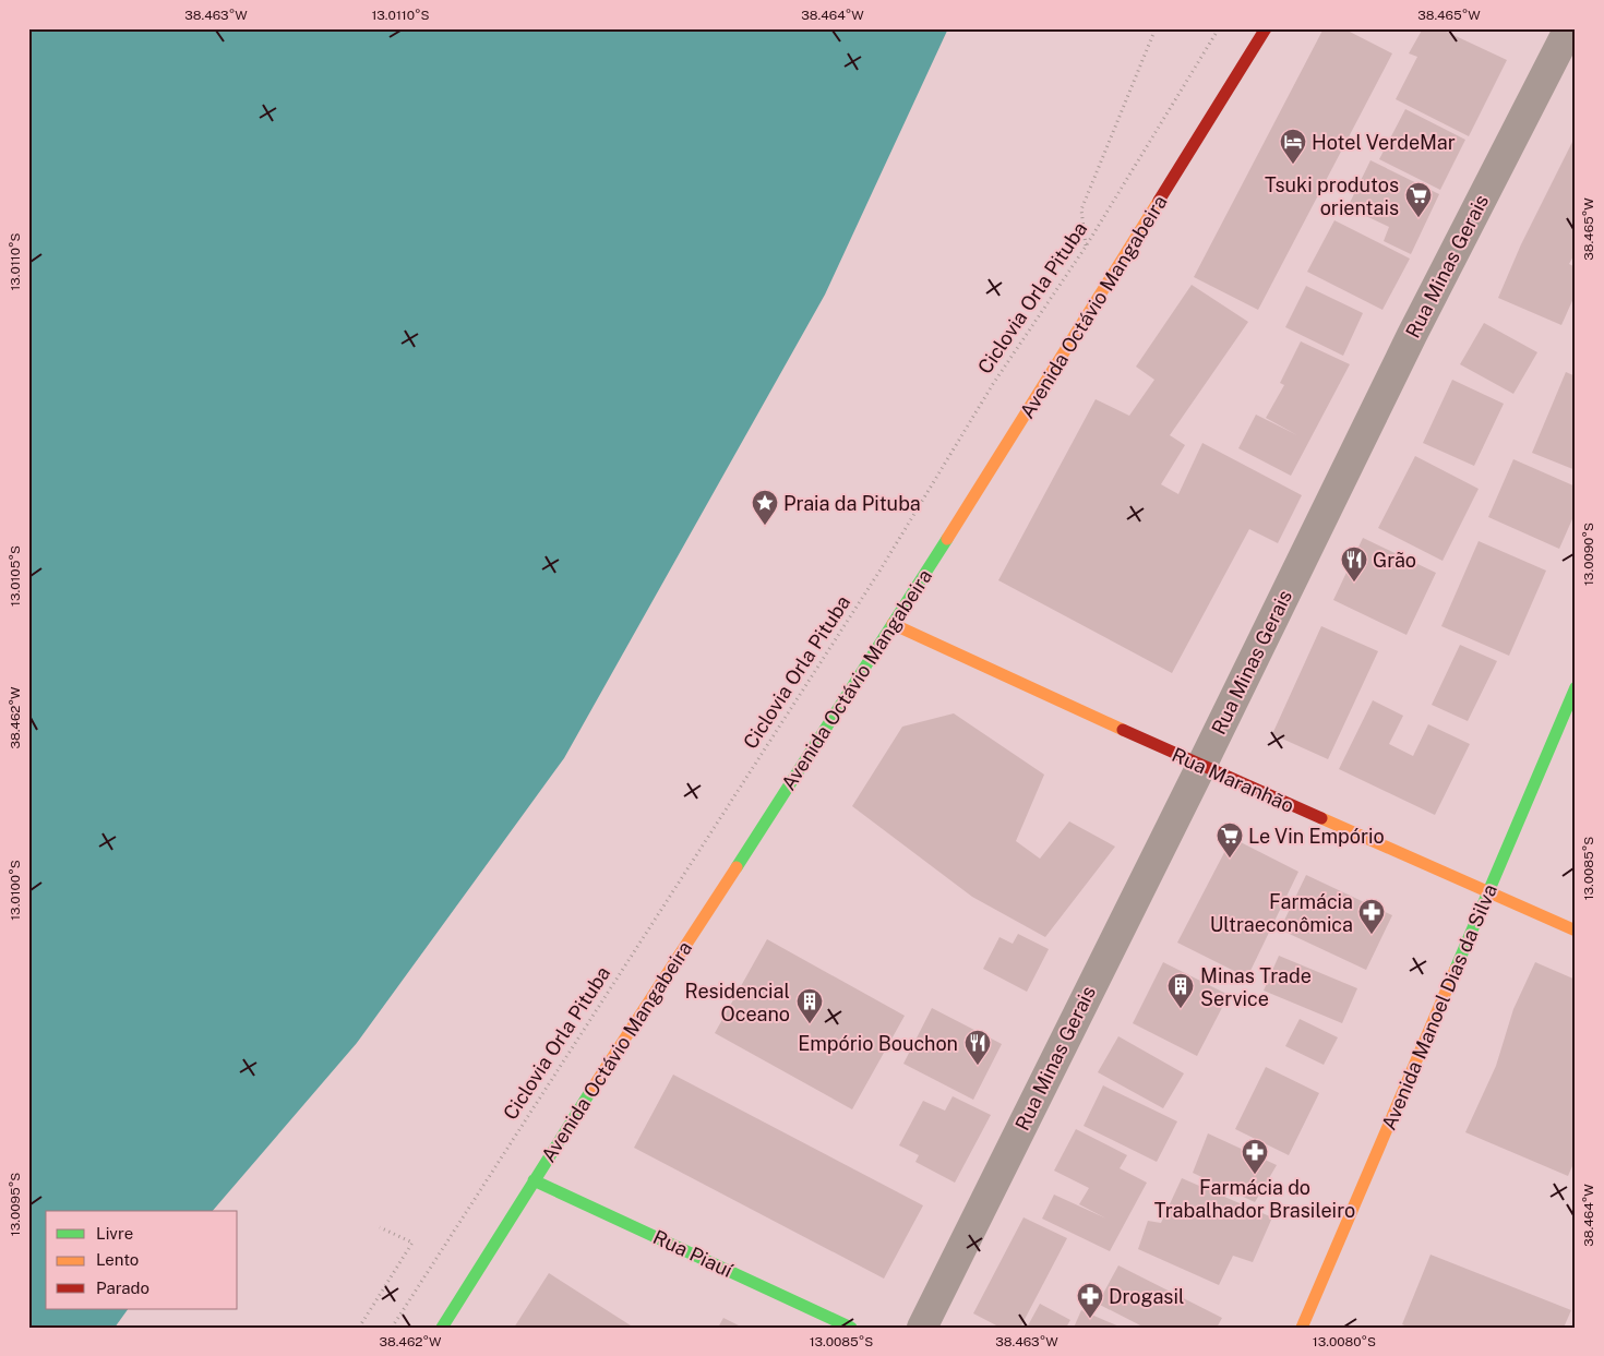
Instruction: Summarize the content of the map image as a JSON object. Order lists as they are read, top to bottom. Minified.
{"streets":{"main road":["Avenida Octávio Mangabeira","Rua Maranhão","Avenida Manoel Dias da Silva","Rua Piauí"],"street":["Rua Minas Gerais"],"path":["Ciclovia Orla Pituba"]},"crossings":[["Rua Minas Gerais","Rua Maranhão"],["Avenida Octávio Mangabeira","Rua Maranhão"],["Avenida Octávio Mangabeira","Rua Piauí"],["Rua Maranhão","Avenida Manoel Dias da Silva"]],"places":{"hotel":["Hotel VerdeMar"],"supermarket":["Tsuki produtos orientais","Le Vin Empório"],"place":["Praia da Pituba"],"restaurant":["Grão","Empório Bouchon"],"pharmacy":["Farmácia Ultraeconômica","Farmácia do Trabalhador Brasileiro","Drogasil"],"building":["Minas Trade Service","Residencial Oceano"]},"legend":["Livre","Lento","Parado"],"coordinates":["38.463°W","13.0110°S","38.464°W","38.465°W","13.0090°S","13.0105°S","38.462°W","13.0085°S","13.0100°S","13.0095°S","13.0080°S"]}
